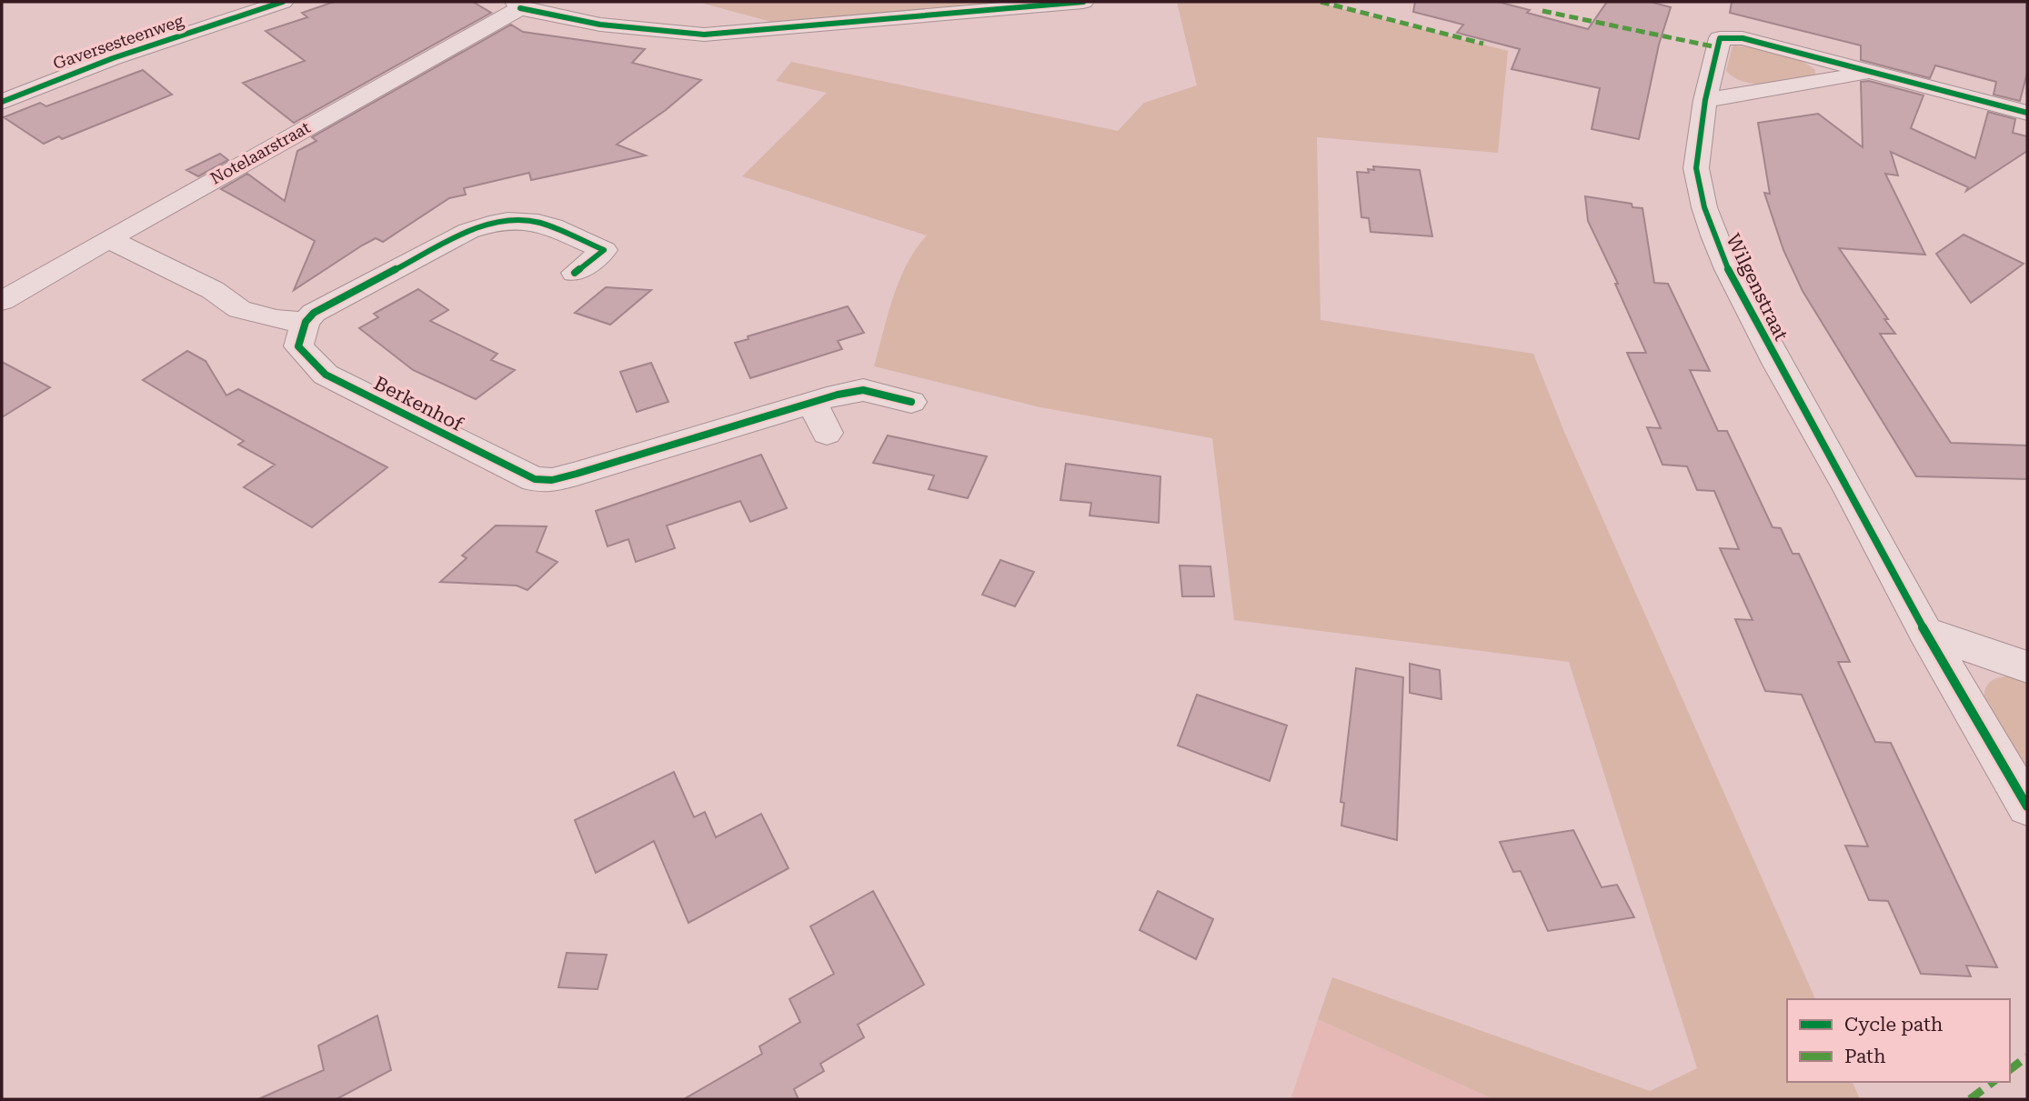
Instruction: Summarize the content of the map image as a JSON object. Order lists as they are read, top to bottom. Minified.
{"streets":{"street":["Gaversesteenweg","Notelaarstraat","Wilgenstraat","Berkenhof"]},"legend":["Cycle path","Path"]}
